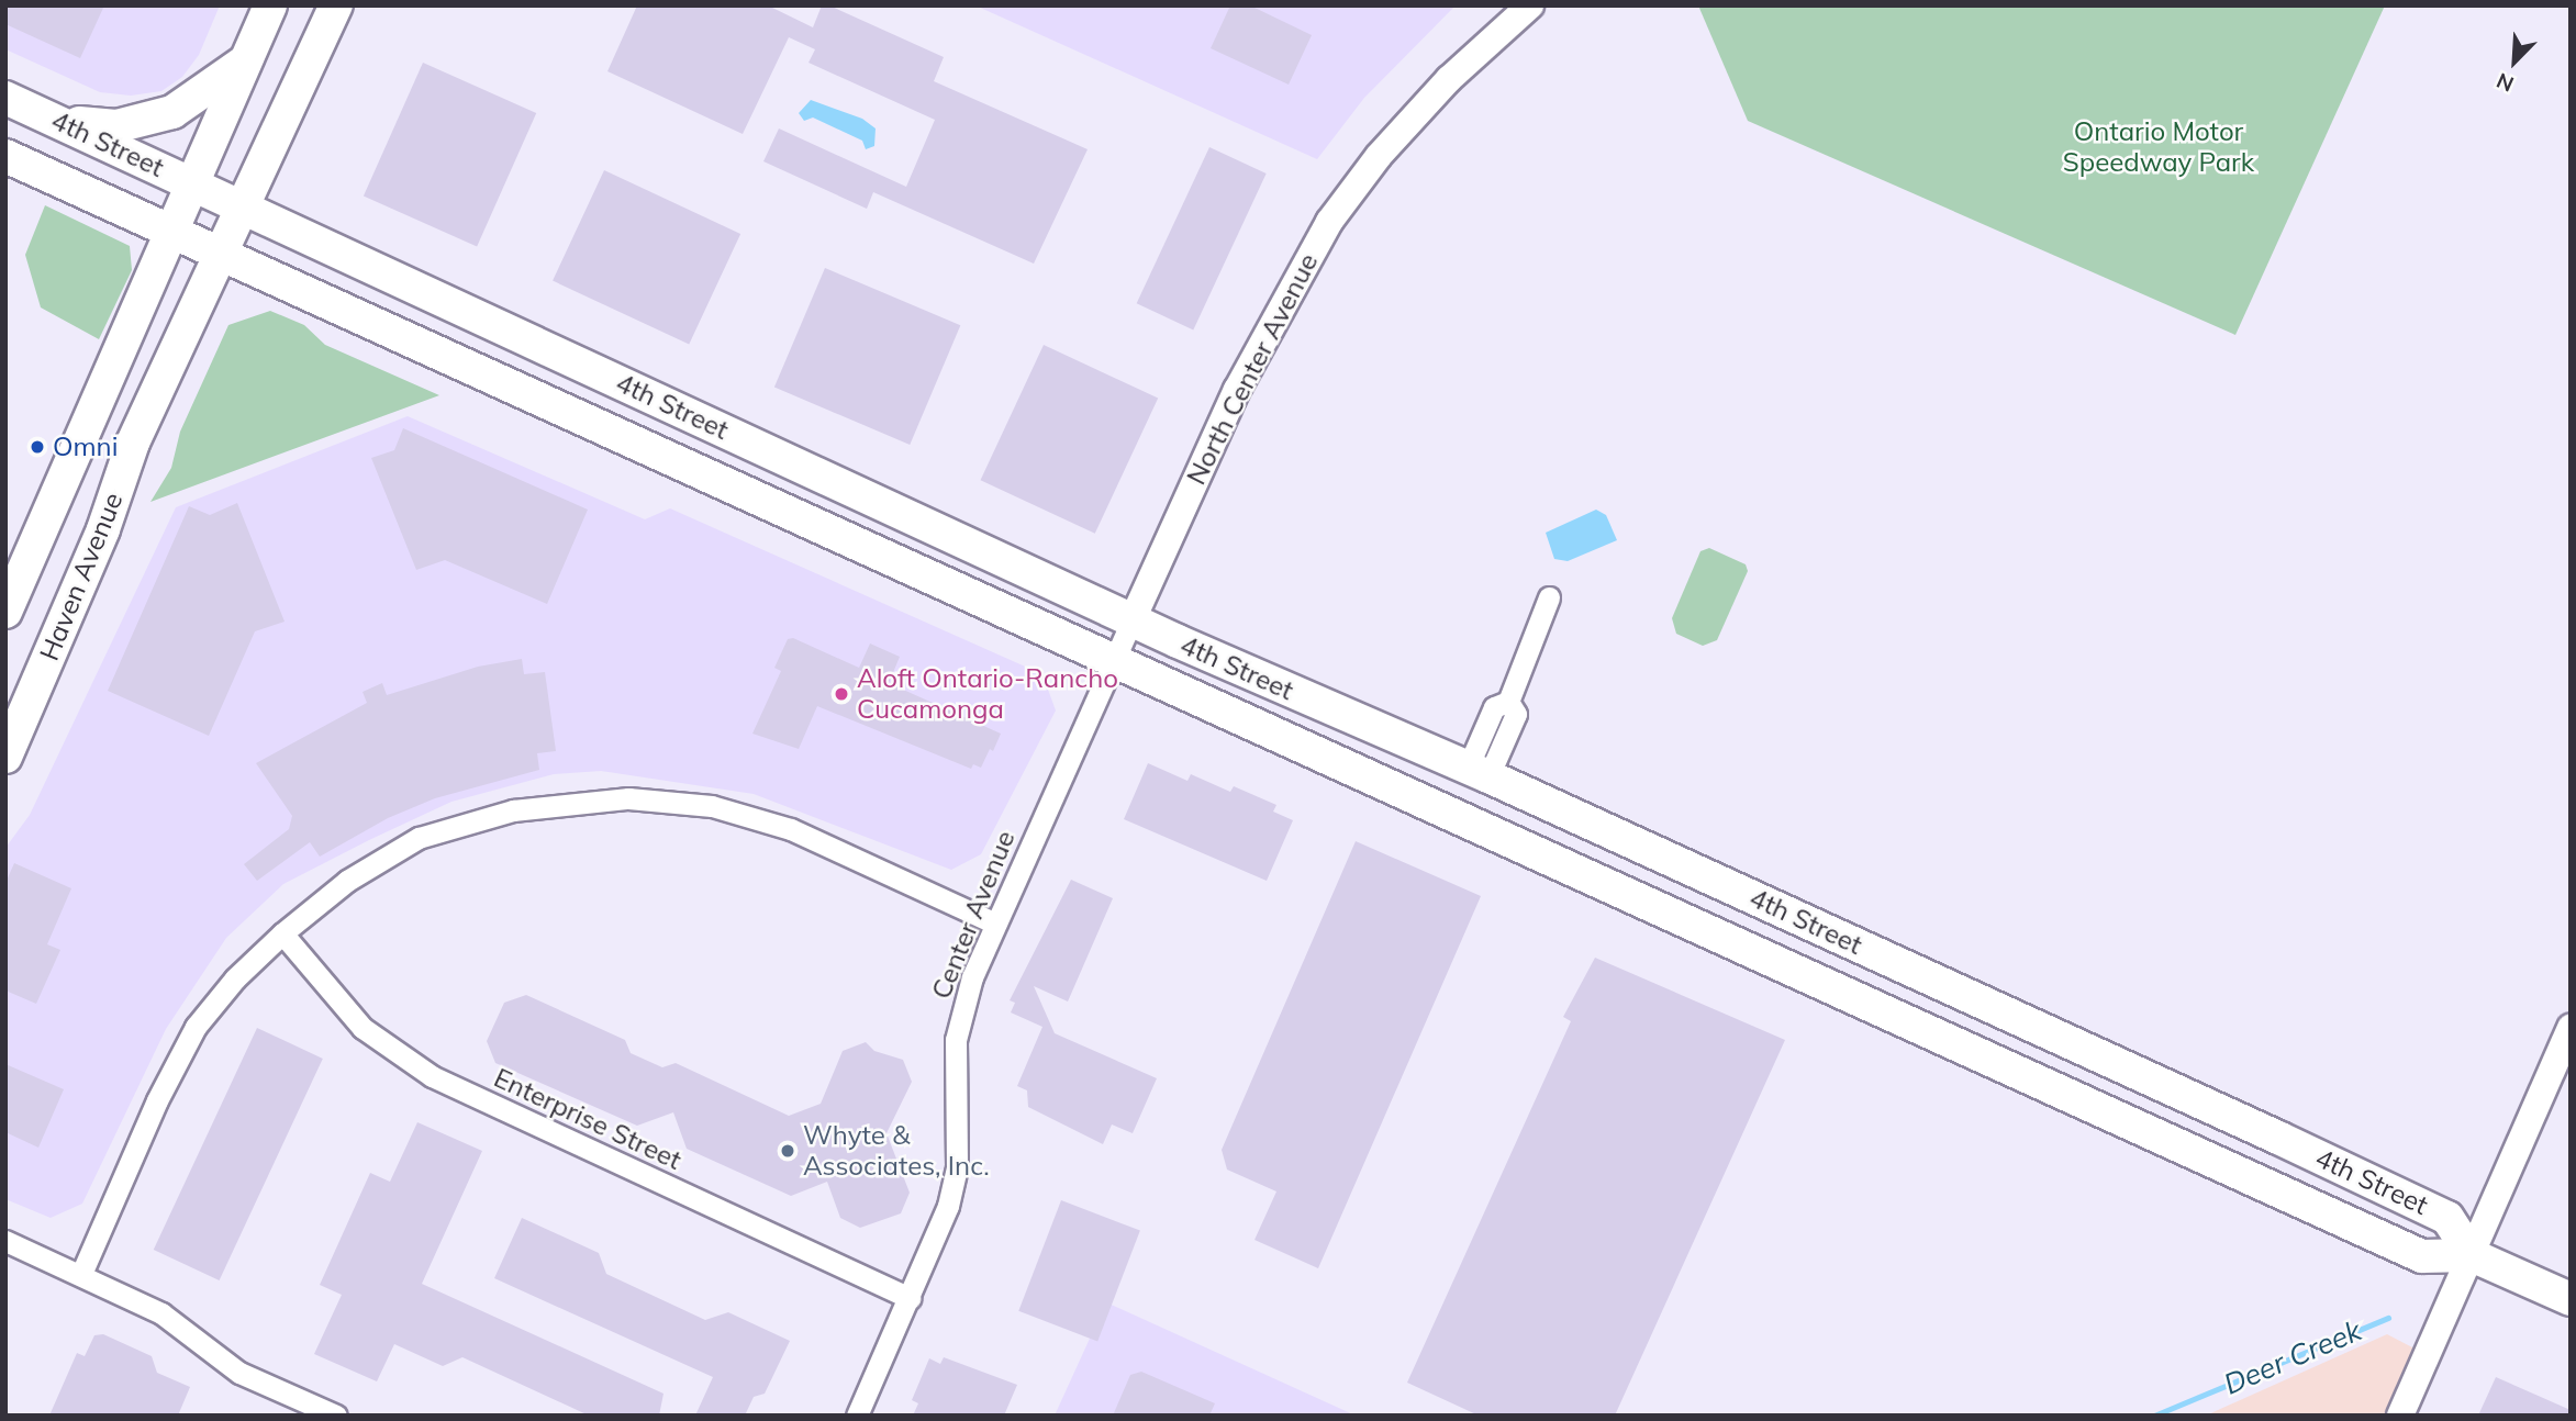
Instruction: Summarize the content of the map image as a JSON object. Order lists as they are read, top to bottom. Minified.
{"streets":{"main road":["4th Street","Haven Avenue"],"street":["North Center Avenue","Center Avenue","Enterprise Street"]},"crossings":[["4th Street","North Center Avenue"],["4th Street","Haven Avenue"],["4th Street","Center Avenue"],["North Center Avenue","Center Avenue"],["Center Avenue","Enterprise Street"]],"water":["Deer Creek"],"parks":["Ontario Motor Speedway Park"],"places":["Omni","Aloft Ontario-Rancho Cucamonga","Whyte & Associates, Inc."],"north":"bottom left"}
